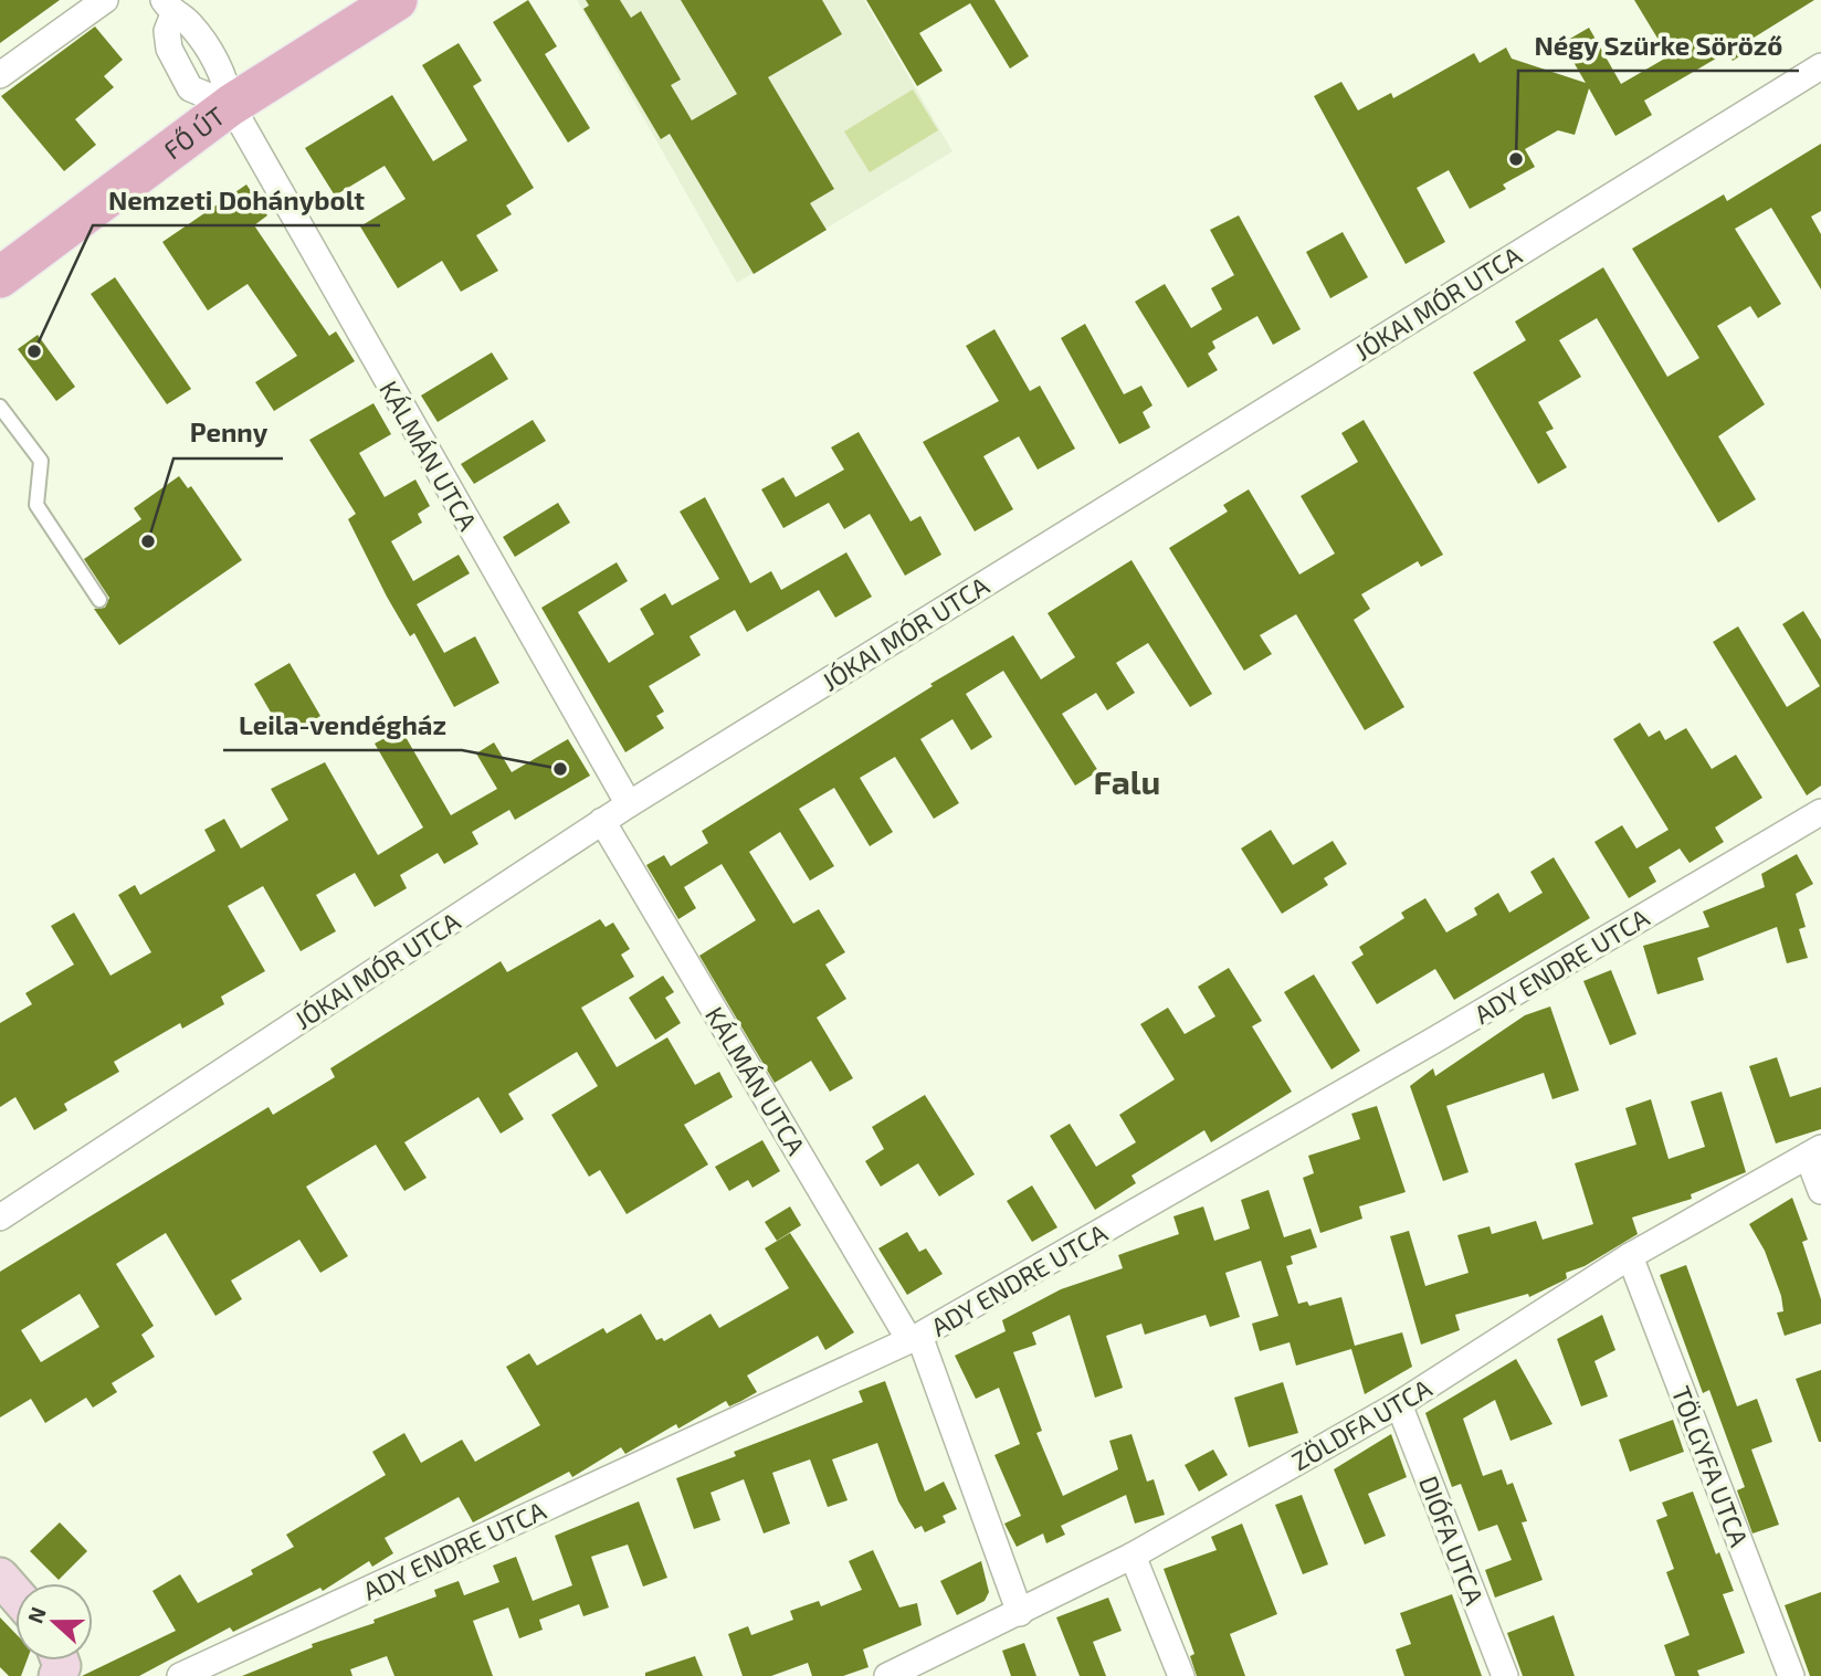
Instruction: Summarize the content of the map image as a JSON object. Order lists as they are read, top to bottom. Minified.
{"streets":{"main road":["FŐ ÚT"],"street":["JÓKAI MÓR UTCA","KÁLMÁN UTCA","ADY ENDRE UTCA","ZÖLDFA UTCA","TÖLGYFA UTCA","DIÓFA UTCA"]},"crossings":[["FŐ ÚT","KÁLMÁN UTCA"],["JÓKAI MÓR UTCA","KÁLMÁN UTCA"],["KÁLMÁN UTCA","ADY ENDRE UTCA"],["KÁLMÁN UTCA","ZÖLDFA UTCA"],["ZÖLDFA UTCA","TÖLGYFA UTCA"],["ZÖLDFA UTCA","DIÓFA UTCA"]],"districts":["Falu"],"places":["Négy Szürke Söröző","Nemzeti Dohánybolt","Penny","Leila-vendégház"],"north":"left"}
